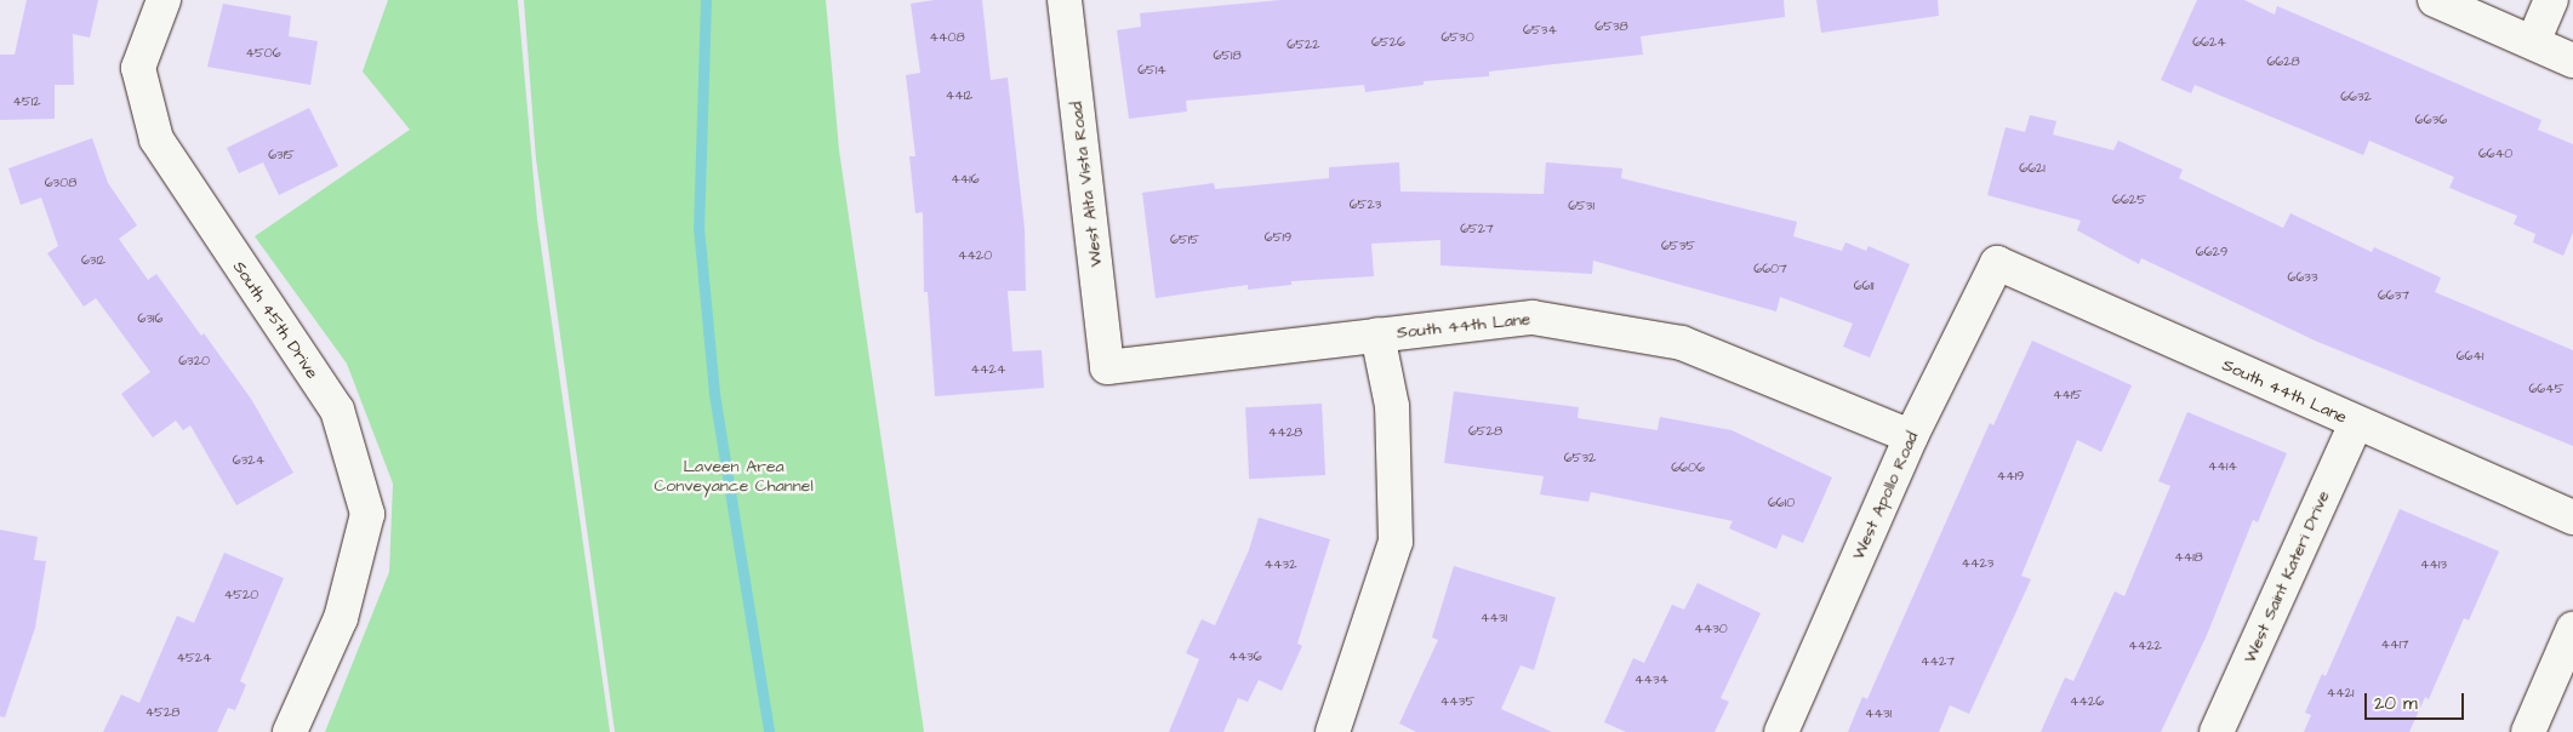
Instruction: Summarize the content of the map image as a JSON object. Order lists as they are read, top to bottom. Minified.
{"streets":{"street":["West Alta Vista Road","South 45th Drive","South 44th Lane","West Apollo Road","West Saint Kateri Drive"]},"crossings":[["West Alta Vista Road","South 44th Lane"],["South 44th Lane","West Apollo Road"],["South 44th Lane","West Saint Kateri Drive"]],"parks":["Laveen Area Conveyance Channel"],"house_numbers":["6538","6534","4408","6530","6526","6624","6522","4506","6518","6628","6514","4412","6632","4512","6636","6640","6315","6621","4416","6308","6625","6523","6531","6527","6519","6515","6535","6629","4420","6312","6607","6633","6611","6637","6316","6641","6320","4424","6645","4415","6528","4428","6532","6324","4414","6606","4419","6610","4418","4423","4432","4413","4520","4431","4430","4417","4422","4436","4524","4427","4434","4421","4435","4426","4528","4431"],"scale_bar":"20 m"}
